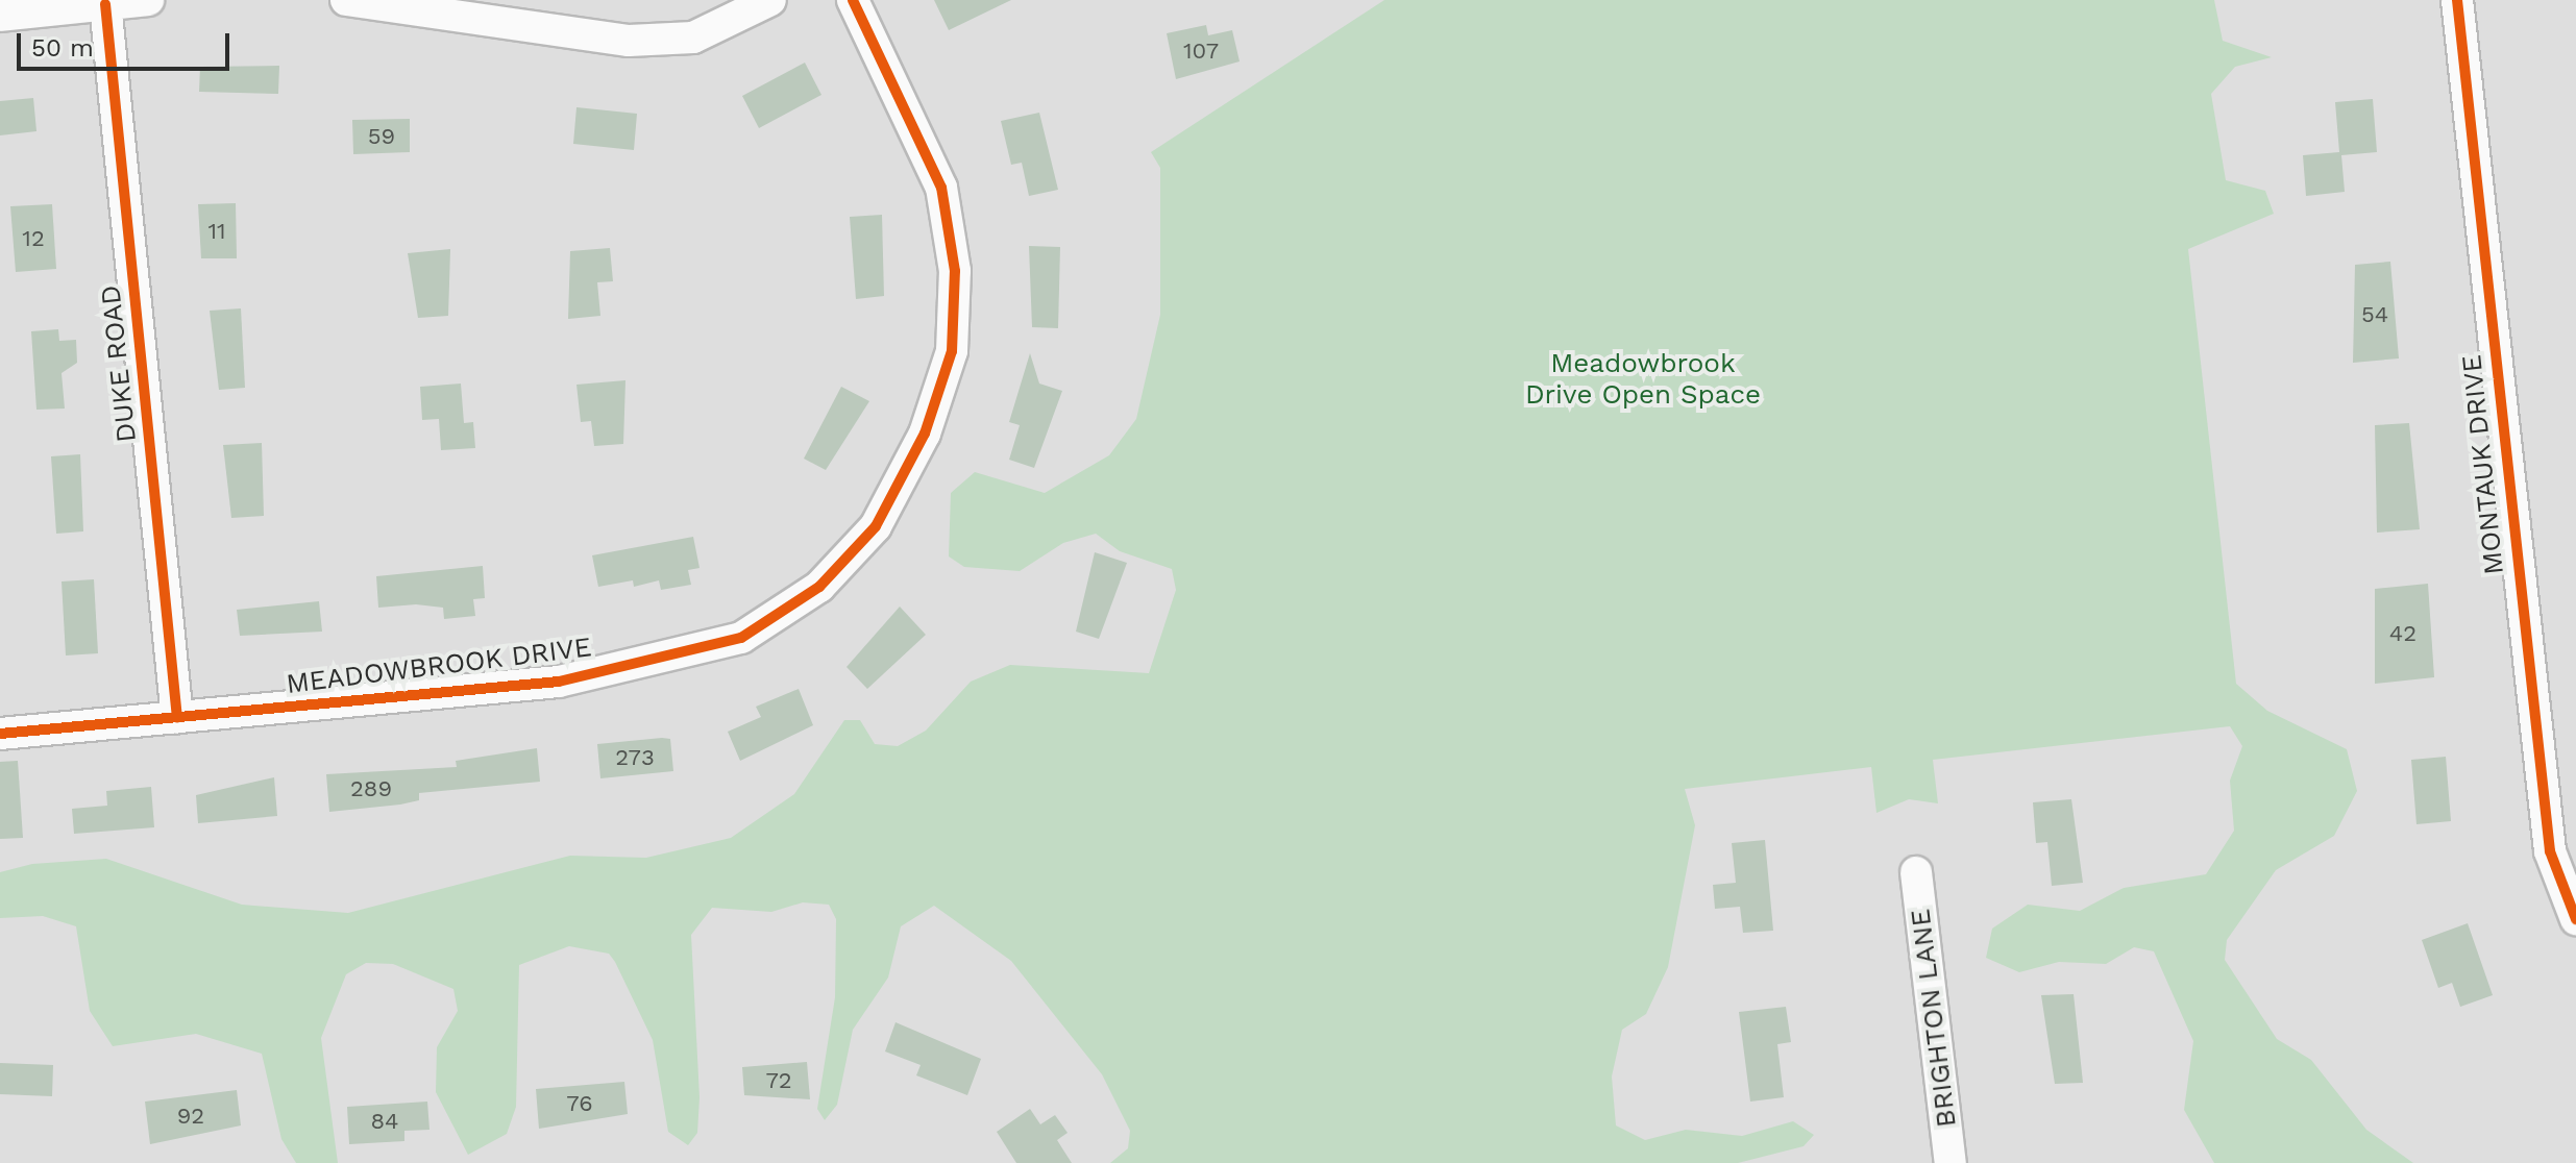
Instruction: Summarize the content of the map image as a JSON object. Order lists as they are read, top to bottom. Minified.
{"streets":{"street":["DUKE ROAD","MONTAUK DRIVE","MEADOWBROOK DRIVE","BRIGHTON LANE"]},"crossings":[["DUKE ROAD","MEADOWBROOK DRIVE"]],"parks":["Meadowbrook Drive Open Space"],"house_numbers":["107","59","11","12","54","42","273","289","72","76","92","84"],"scale_bar":"50 m"}
